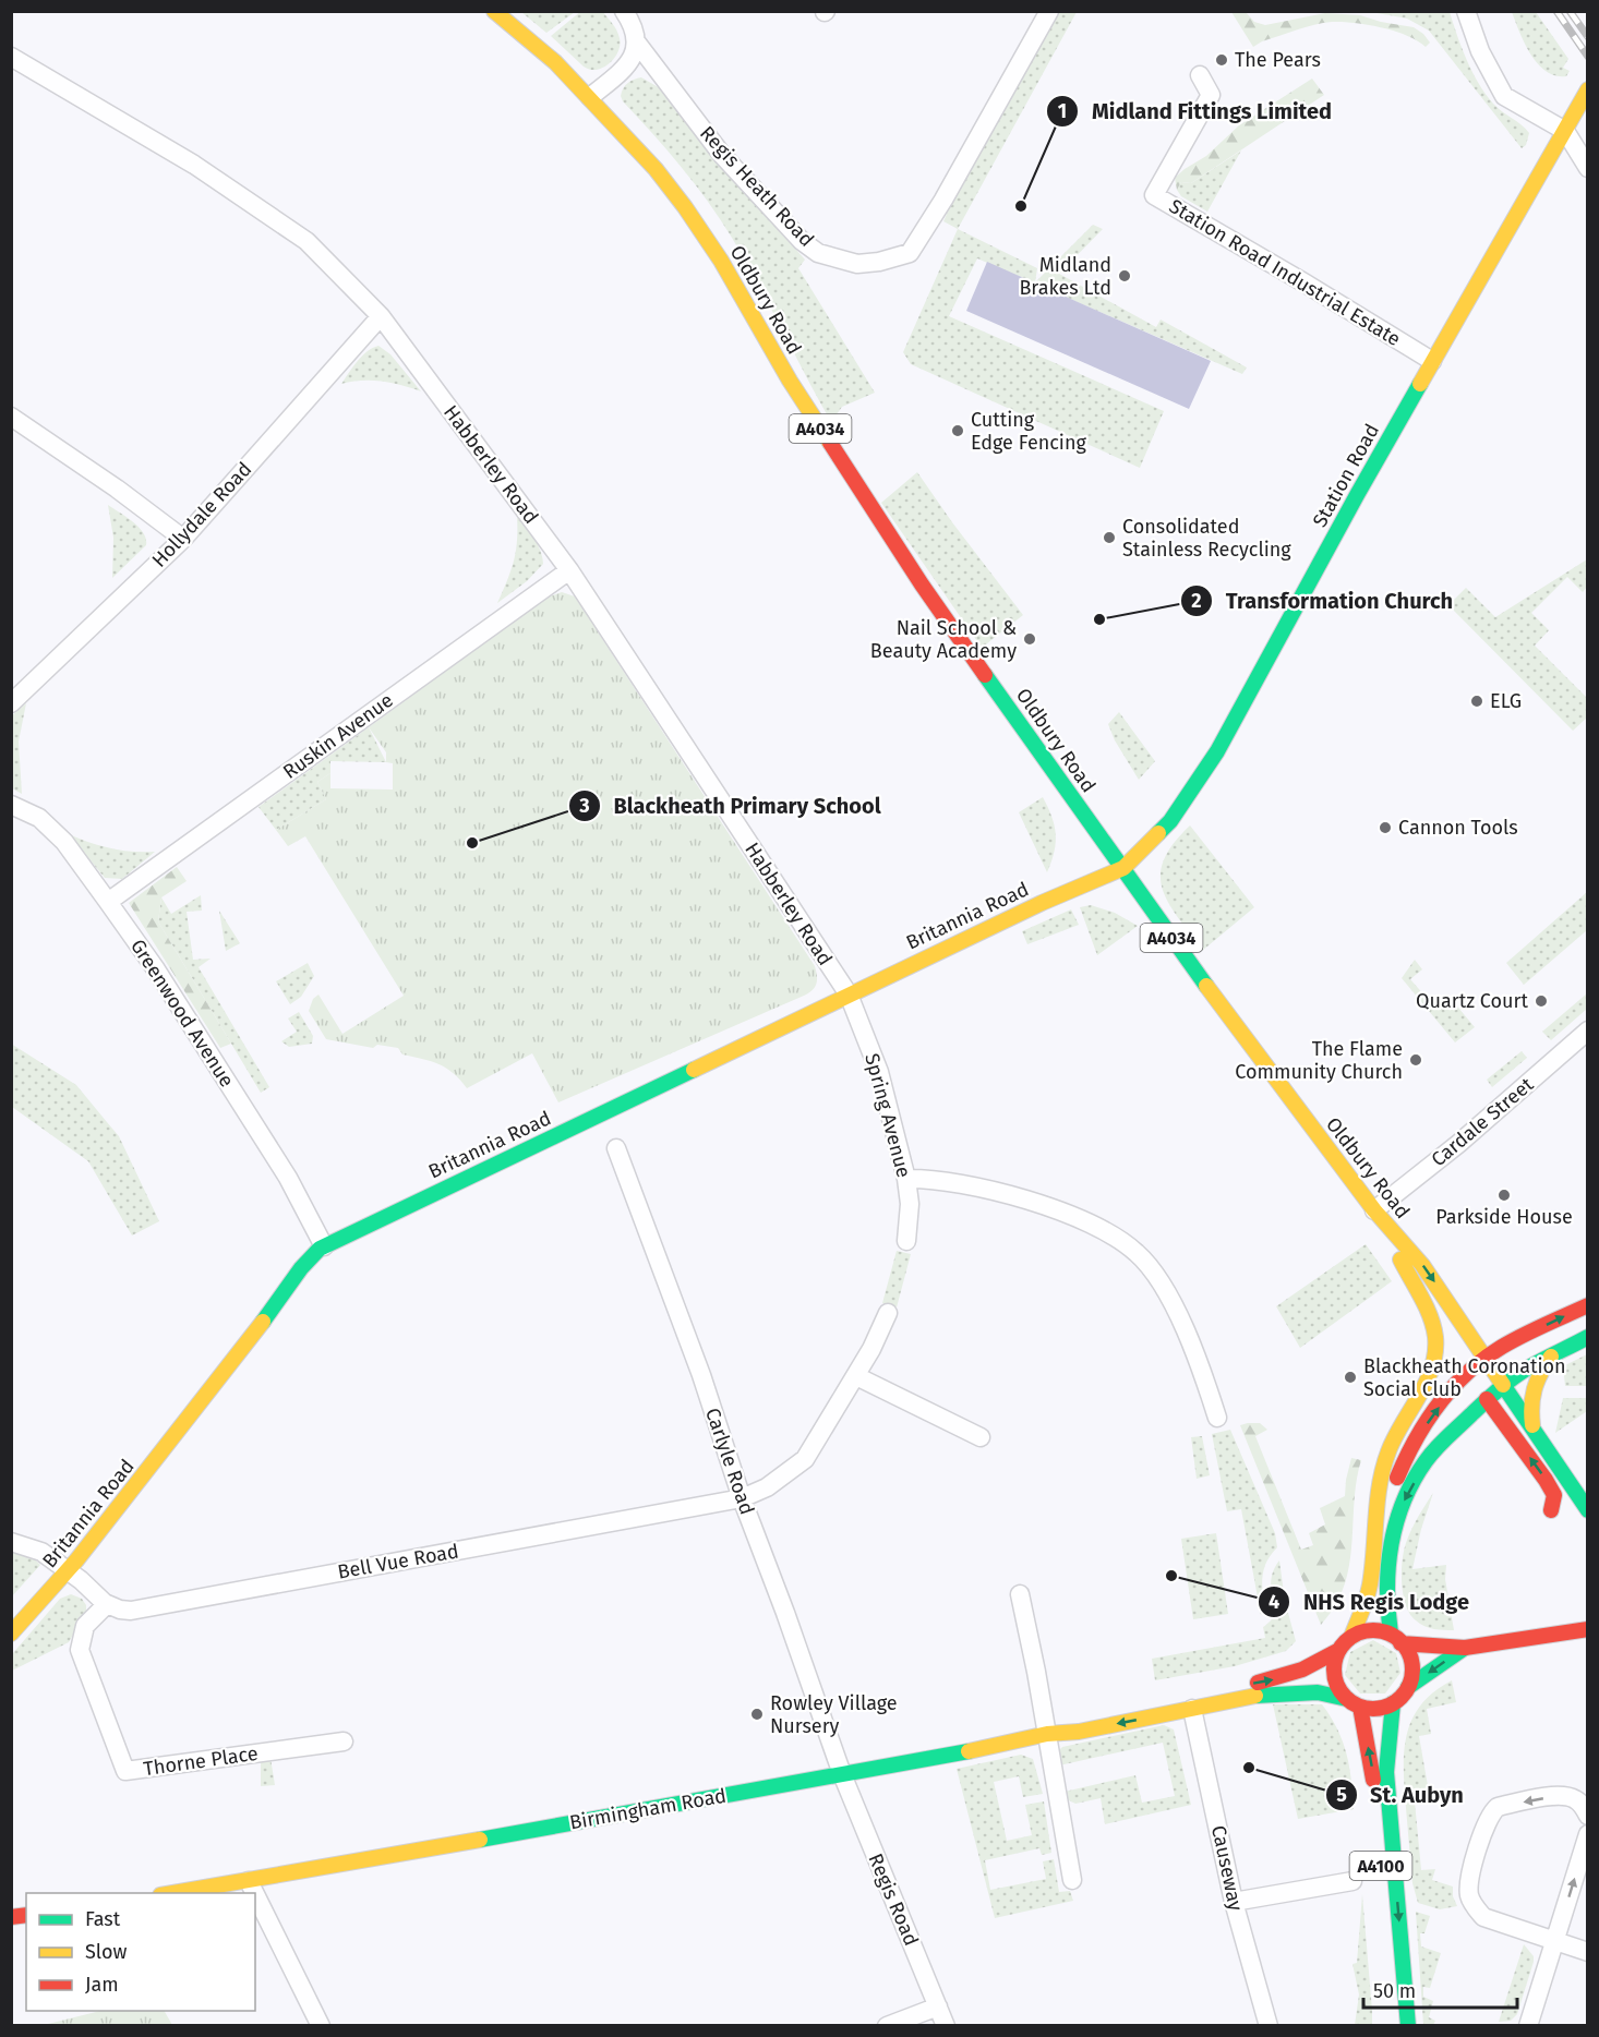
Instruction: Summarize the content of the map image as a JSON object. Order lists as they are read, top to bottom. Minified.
{"streets":{"main road":["Oldbury Road","A4034","Station Road","Britannia Road","Birmingham Road","A4100"],"street":["Regis Heath Road","Station Road Industrial Estate","Habberley Road","Hollydale Road","Ruskin Avenue","Greenwood Avenue","Spring Avenue","Cardale Street","Carlyle Road","Bell Vue Road","Thorne Place","Causeway","Regis Road"]},"crossings":[["Station Road Industrial Estate","Station Road"],["Oldbury Road","Station Road"],["Oldbury Road","Britannia Road"],["Oldbury Road","Cardale Street"],["Habberley Road","Hollydale Road"],["Habberley Road","Ruskin Avenue"],["Habberley Road","Britannia Road"],["Habberley Road","Spring Avenue"],["Station Road","Britannia Road"],["Ruskin Avenue","Greenwood Avenue"],["Britannia Road","Greenwood Avenue"],["Britannia Road","Spring Avenue"],["Carlyle Road","Bell Vue Road"],["Carlyle Road","Birmingham Road"],["Carlyle Road","Regis Road"],["Bell Vue Road","Thorne Place"],["Birmingham Road","A4100"],["Birmingham Road","Causeway"],["Birmingham Road","Regis Road"]],"places":["The Pears","Midland Fittings Limited","Midland Brakes Ltd","Cutting Edge Fencing","Consolidated Stainless Recycling","Transformation Church","Nail School & Beauty Academy","ELG","Cannon Tools","Blackheath Primary School","Quartz Court","The Flame Community Church","Parkside House","Blackheath Coronation Social Club","NHS Regis Lodge","Rowley Village Nursery","St. Aubyn"],"legend":["Fast","Slow","Jam"],"scale_bar":"50 m"}
